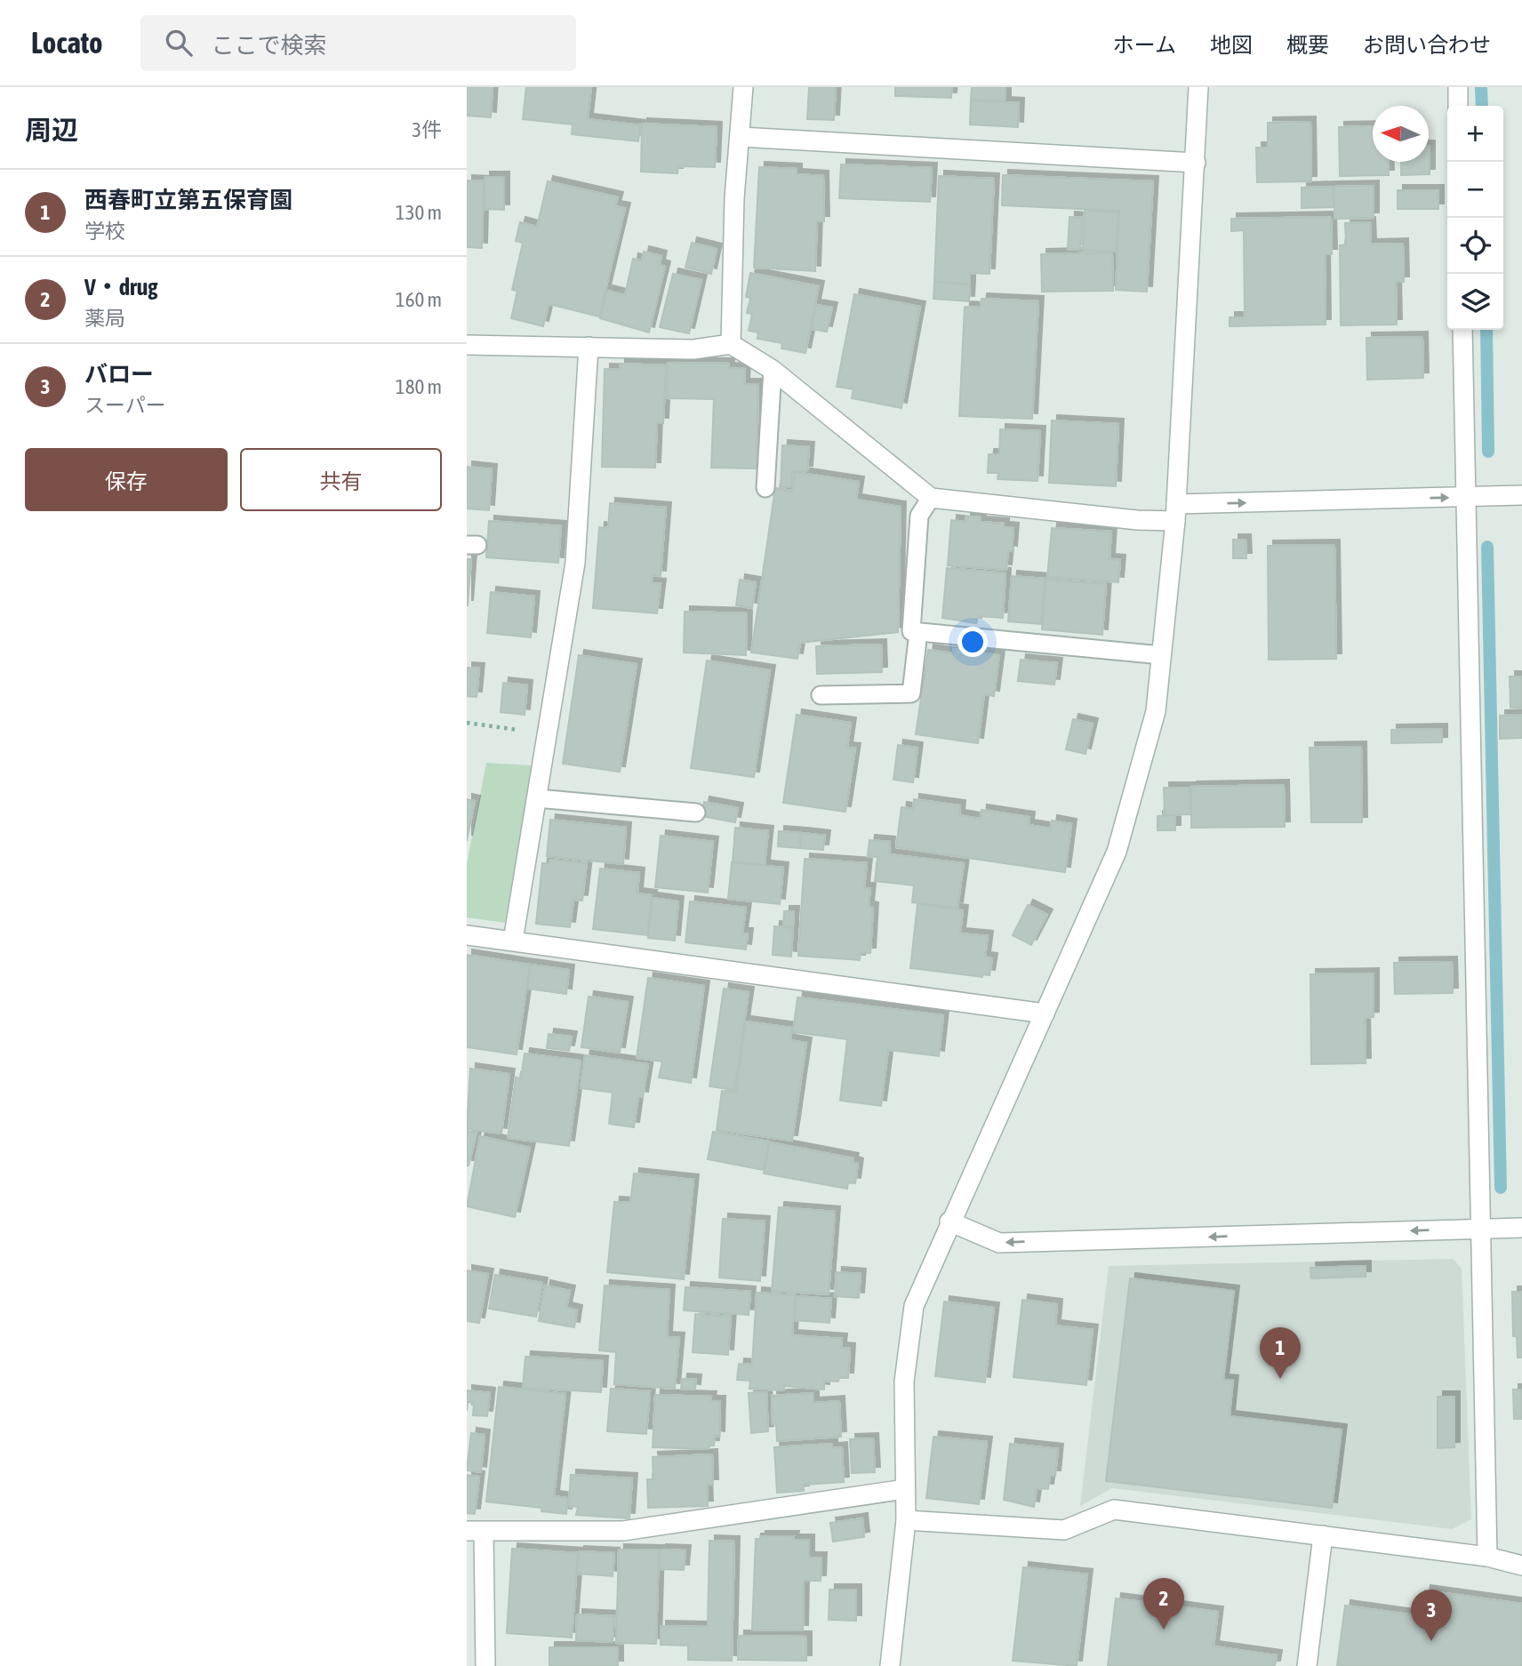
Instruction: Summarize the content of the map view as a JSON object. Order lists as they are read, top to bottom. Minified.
{"north":"left","page":{"header":"Locato","search":"ここで検索","nav":["ホーム","地図","概要","お問い合わせ"],"heading":["周辺","3件"],"map_buttons":["+","−"],"list":[{"mark":"1","name":"西春町立第五保育園","note":"学校","value":"130 m"},{"mark":"2","name":"V・drug","note":"薬局","value":"160 m"},{"mark":"3","name":"バロー","note":"スーパー","value":"180 m"}],"buttons":["保存","共有"],"pins":["1","2","3"]}}
